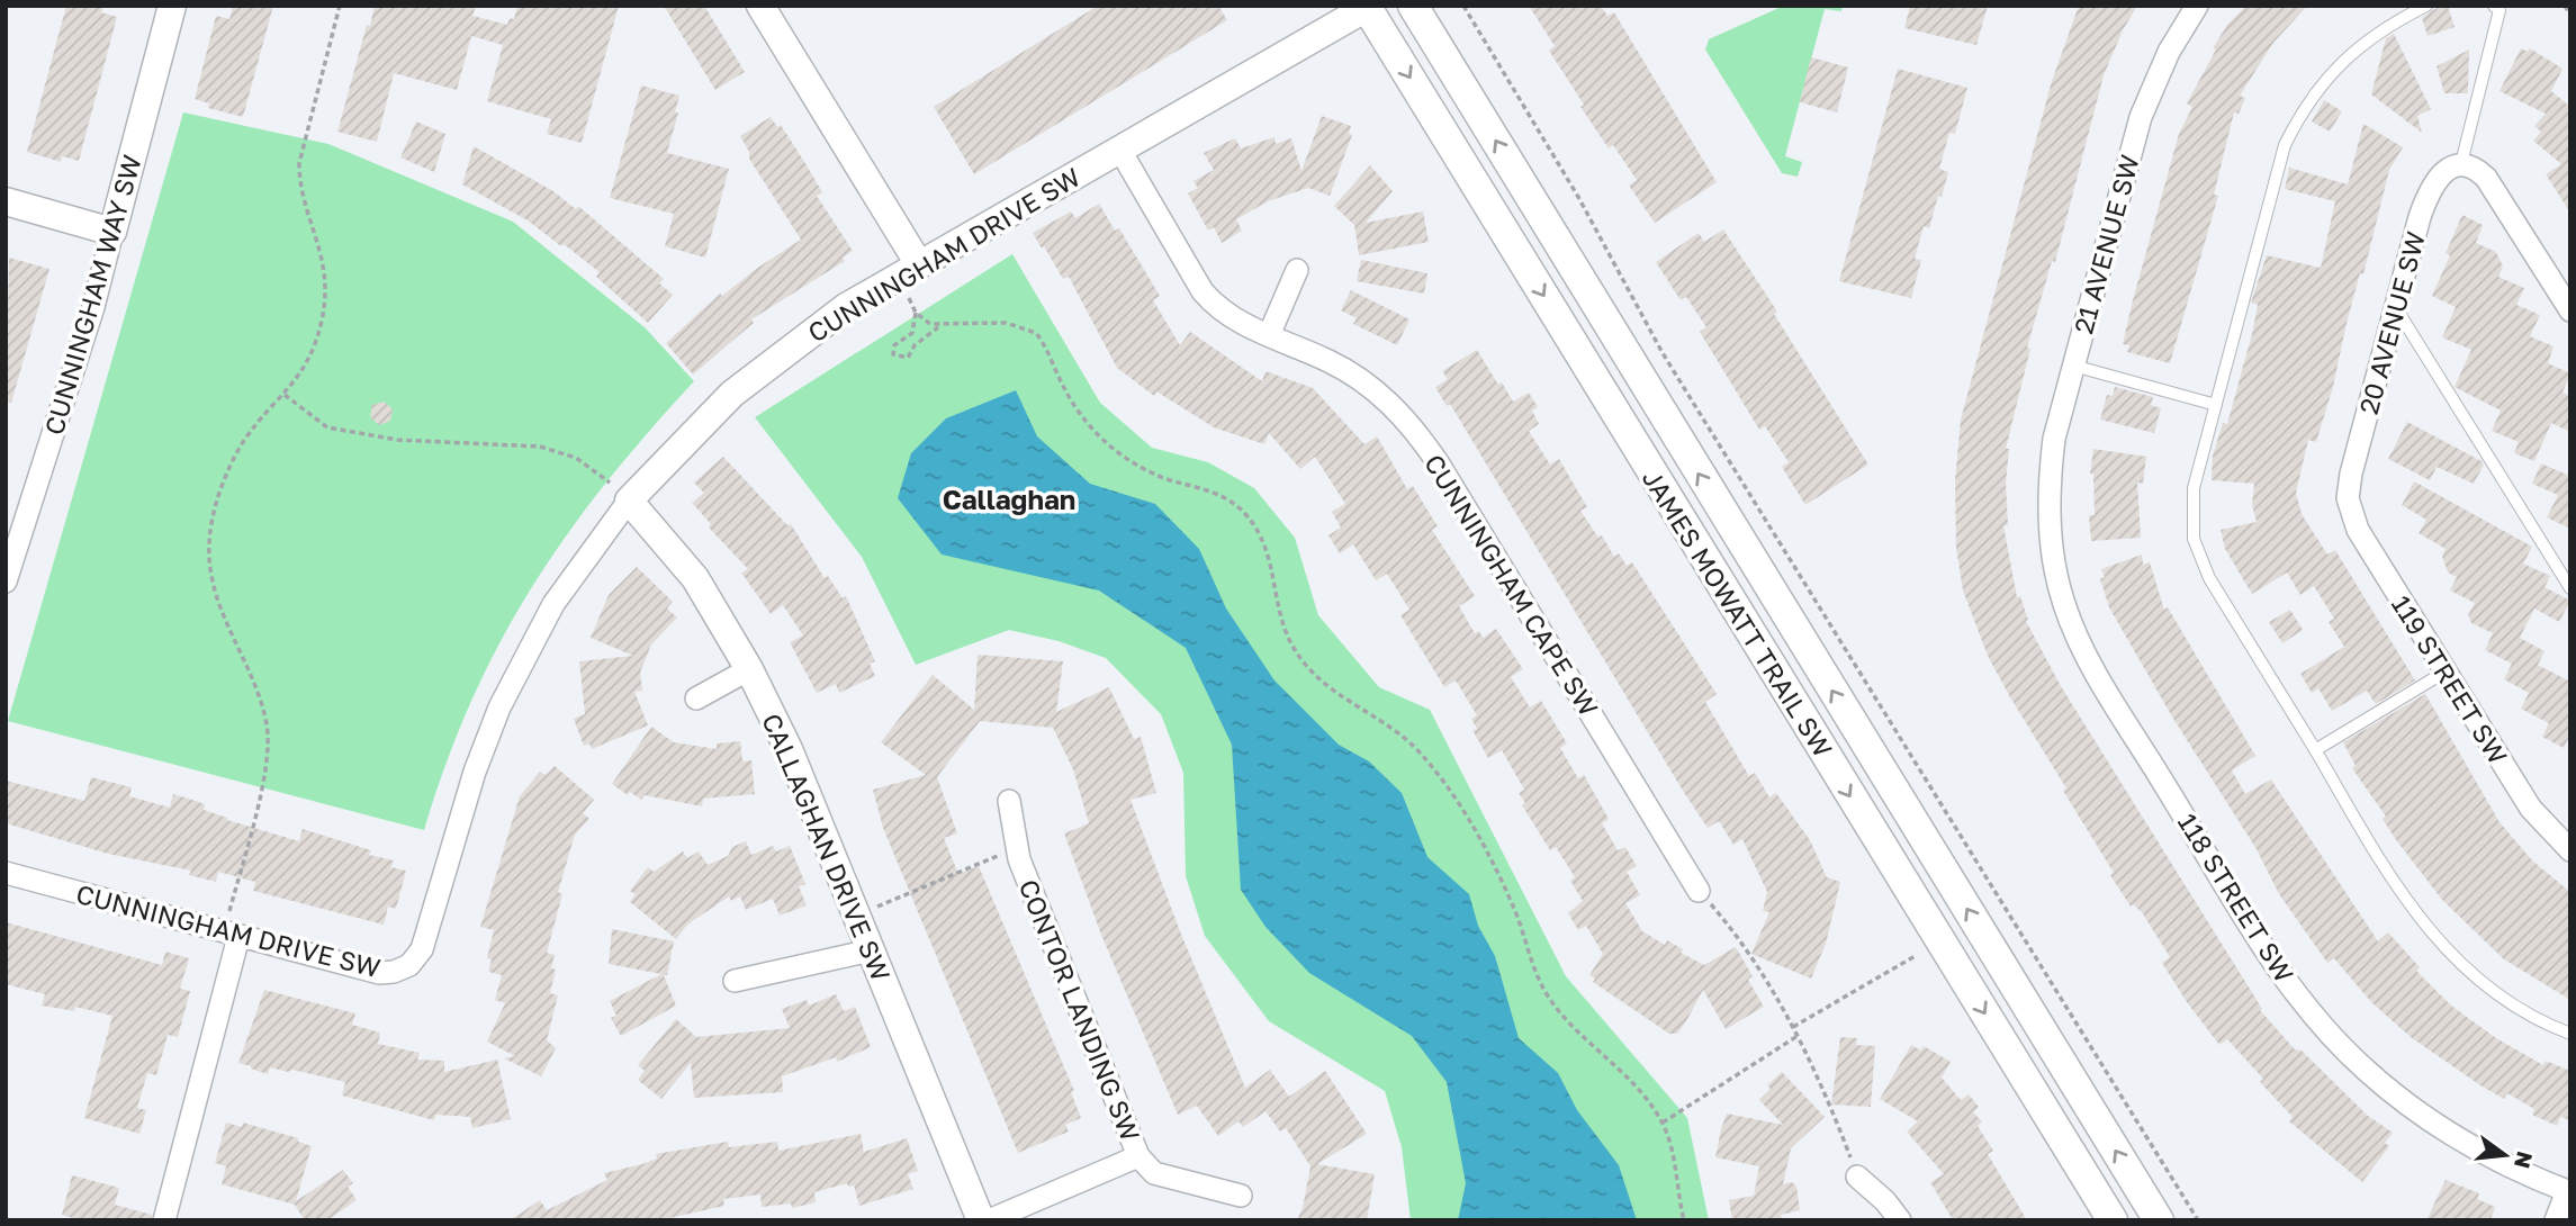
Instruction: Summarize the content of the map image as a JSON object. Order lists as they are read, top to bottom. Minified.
{"streets":{"main road":["JAMES MOWATT TRAIL SW"],"street":["21 AVENUE SW","CUNNINGHAM DRIVE SW","CUNNINGHAM WAY SW","20 AVENUE SW","CUNNINGHAM CAPE SW","119 STREET SW","CALLAGHAN DRIVE SW","118 STREET SW","CONTOR LANDING SW"]},"crossings":[["21 AVENUE SW","118 STREET SW"],["CUNNINGHAM DRIVE SW","CUNNINGHAM CAPE SW"],["CUNNINGHAM DRIVE SW","JAMES MOWATT TRAIL SW"],["CUNNINGHAM DRIVE SW","CALLAGHAN DRIVE SW"],["20 AVENUE SW","119 STREET SW"]],"districts":["Callaghan"],"north":"right"}
